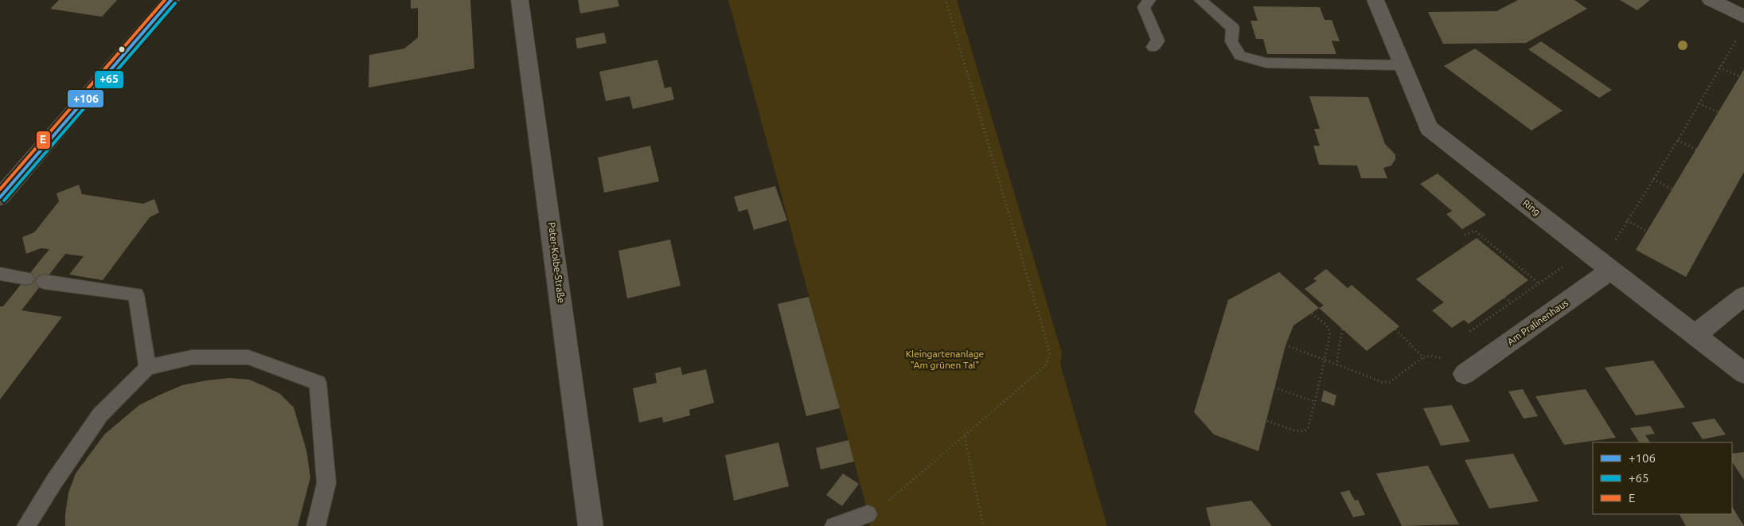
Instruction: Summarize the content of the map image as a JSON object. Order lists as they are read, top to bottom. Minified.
{"streets":{"street":["Ring","Pater-Kolbe-Straße","Am Pralinenhaus"]},"crossings":[["Ring","Am Pralinenhaus"]],"parks":["Kleingartenanlage \"Am grünen Tal\""],"lines":["transit line +106","transit line E","transit line +65"],"legend":["+106","+65","E"]}
